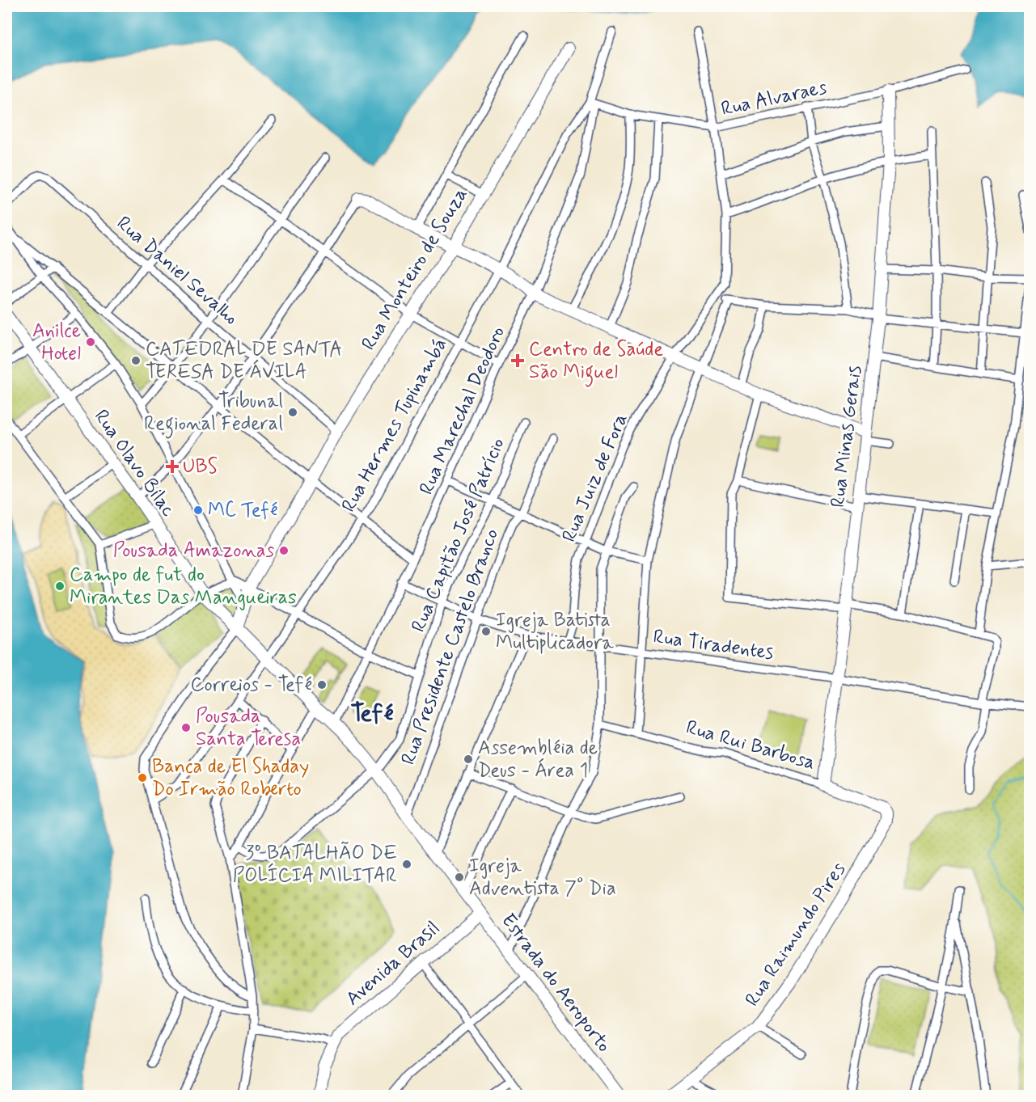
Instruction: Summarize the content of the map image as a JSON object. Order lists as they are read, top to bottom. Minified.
{"streets":{"street":["Rua Alvaraes","Rua Monteiro de Souza","Rua Daniel Sevalho","Rua Marechal Deodoro","Rua Hermes Tupinambá","Rua Minas Gerais","Rua Olavo Bilac","Rua Juiz de Fora","Rua Capitão José Patrício","Rua Tiradentes","Rua Presidente Castelo Branco","Rua Rui Barbosa","Rua Raimundo Pires","Avenida Brasil","Estrada do Aeroporto"]},"crossings":[["Rua Alvaraes","Rua Marechal Deodoro"],["Rua Alvaraes","Rua Hermes Tupinambá"],["Rua Alvaraes","Rua Minas Gerais"],["Rua Alvaraes","Rua Juiz de Fora"],["Rua Monteiro de Souza","Rua Daniel Sevalho"],["Rua Monteiro de Souza","Rua Hermes Tupinambá"],["Rua Monteiro de Souza","Rua Olavo Bilac"],["Rua Monteiro de Souza","Estrada do Aeroporto"],["Rua Marechal Deodoro","Rua Hermes Tupinambá"],["Rua Marechal Deodoro","Rua Tiradentes"],["Rua Marechal Deodoro","Estrada do Aeroporto"],["Rua Hermes Tupinambá","Estrada do Aeroporto"],["Rua Minas Gerais","Rua Tiradentes"],["Rua Minas Gerais","Rua Rui Barbosa"],["Rua Olavo Bilac","Estrada do Aeroporto"],["Rua Juiz de Fora","Rua Tiradentes"],["Rua Capitão José Patrício","Rua Tiradentes"],["Rua Capitão José Patrício","Estrada do Aeroporto"],["Rua Tiradentes","Rua Presidente Castelo Branco"],["Rua Presidente Castelo Branco","Estrada do Aeroporto"],["Rua Rui Barbosa","Rua Raimundo Pires"],["Avenida Brasil","Estrada do Aeroporto"]],"districts":["Tefé"],"places":{"other":["Anilce Hotel","CATEDRAL DE SANTA TERESA DE ÁVILA","Tribunal Regional Federal","MC Tefé","Pousada Amazonas","Campo de fut do Mirantes Das Mangueiras","Igreja Batista Multiplicadora","Correios - Tefé","Pousada Santa Teresa","Assembléia de Deus - Área 1","Banca de El Shaday Do Irmão Roberto","3º BATALHÃO DE POLÍCIA MILITAR","Igreja Adventista 7° Dia"],"health":["Centro de Saúde São Miguel","UBS"]}}
